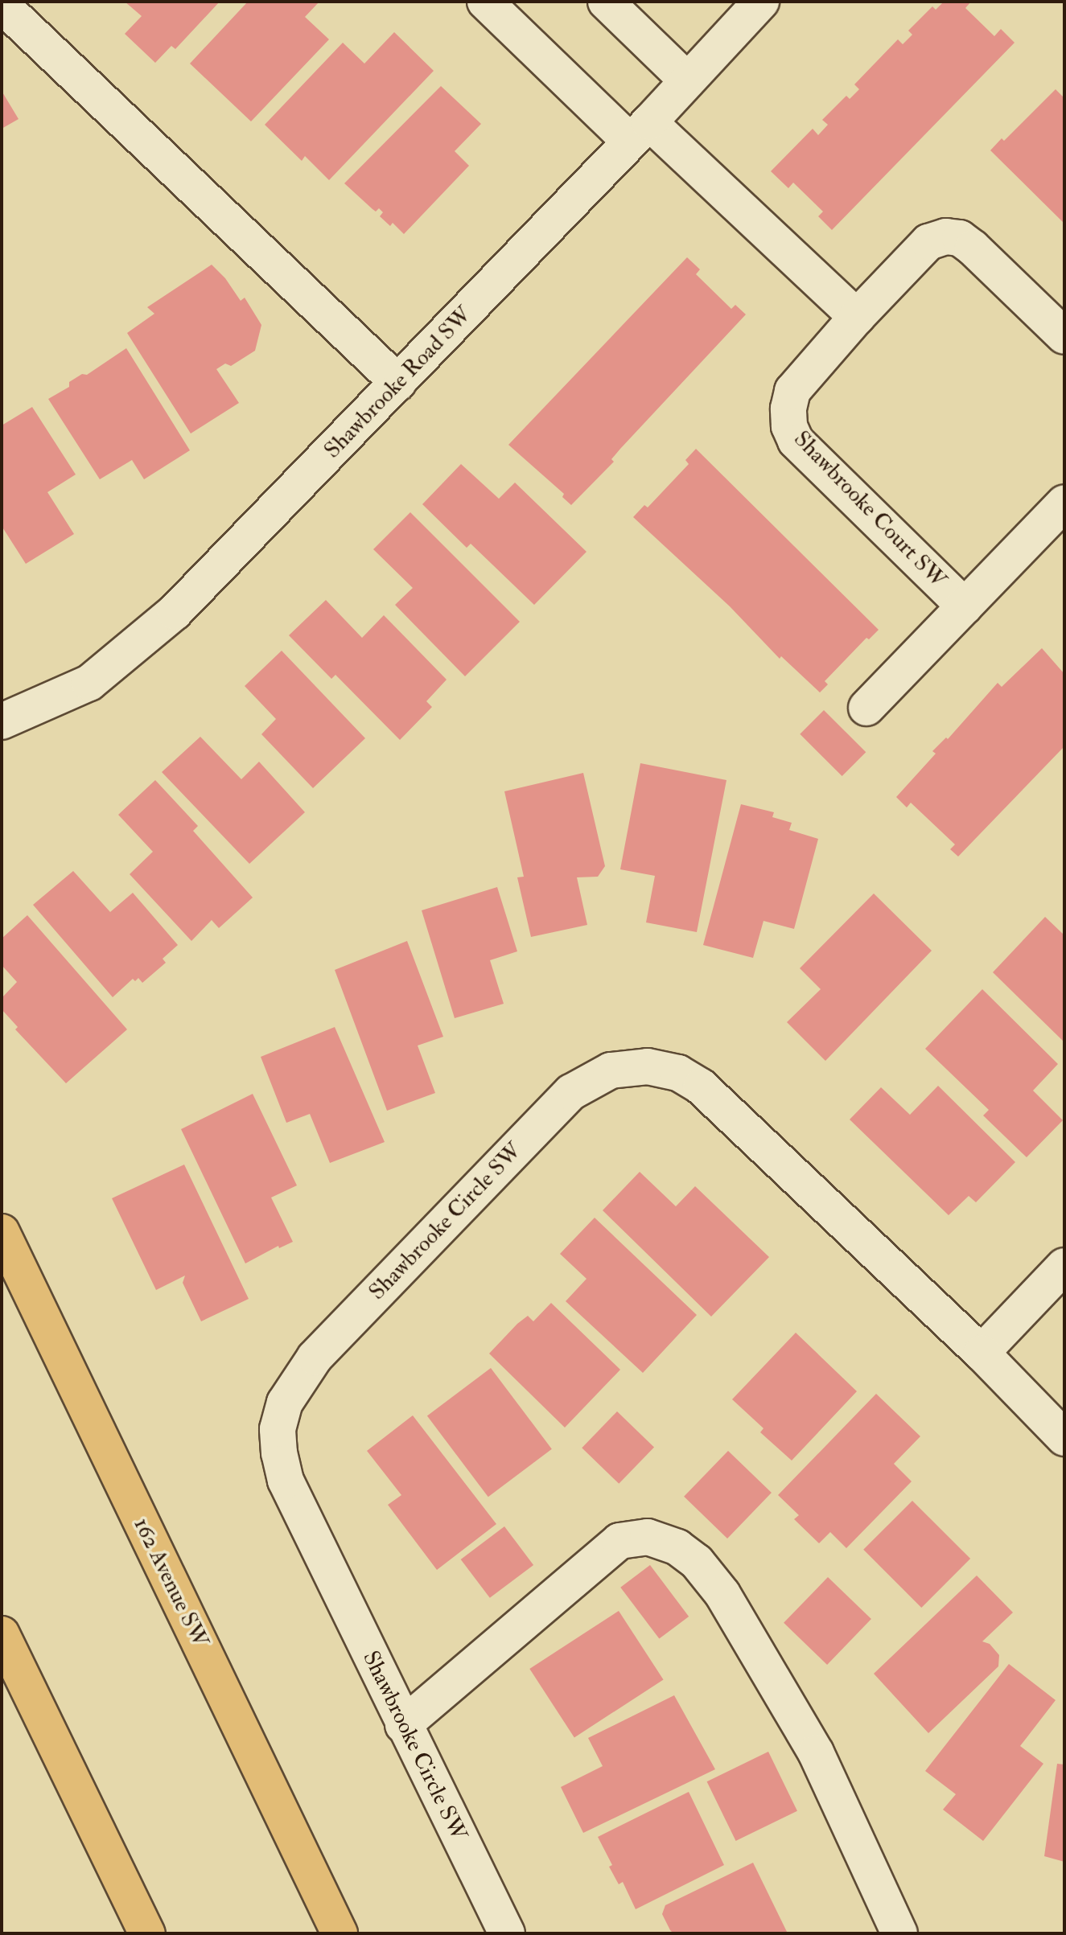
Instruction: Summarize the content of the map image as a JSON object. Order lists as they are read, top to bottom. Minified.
{"streets":{"main road":["162 Avenue SW"],"street":["Shawbrooke Road SW","Shawbrooke Court SW","Shawbrooke Circle SW"]}}
